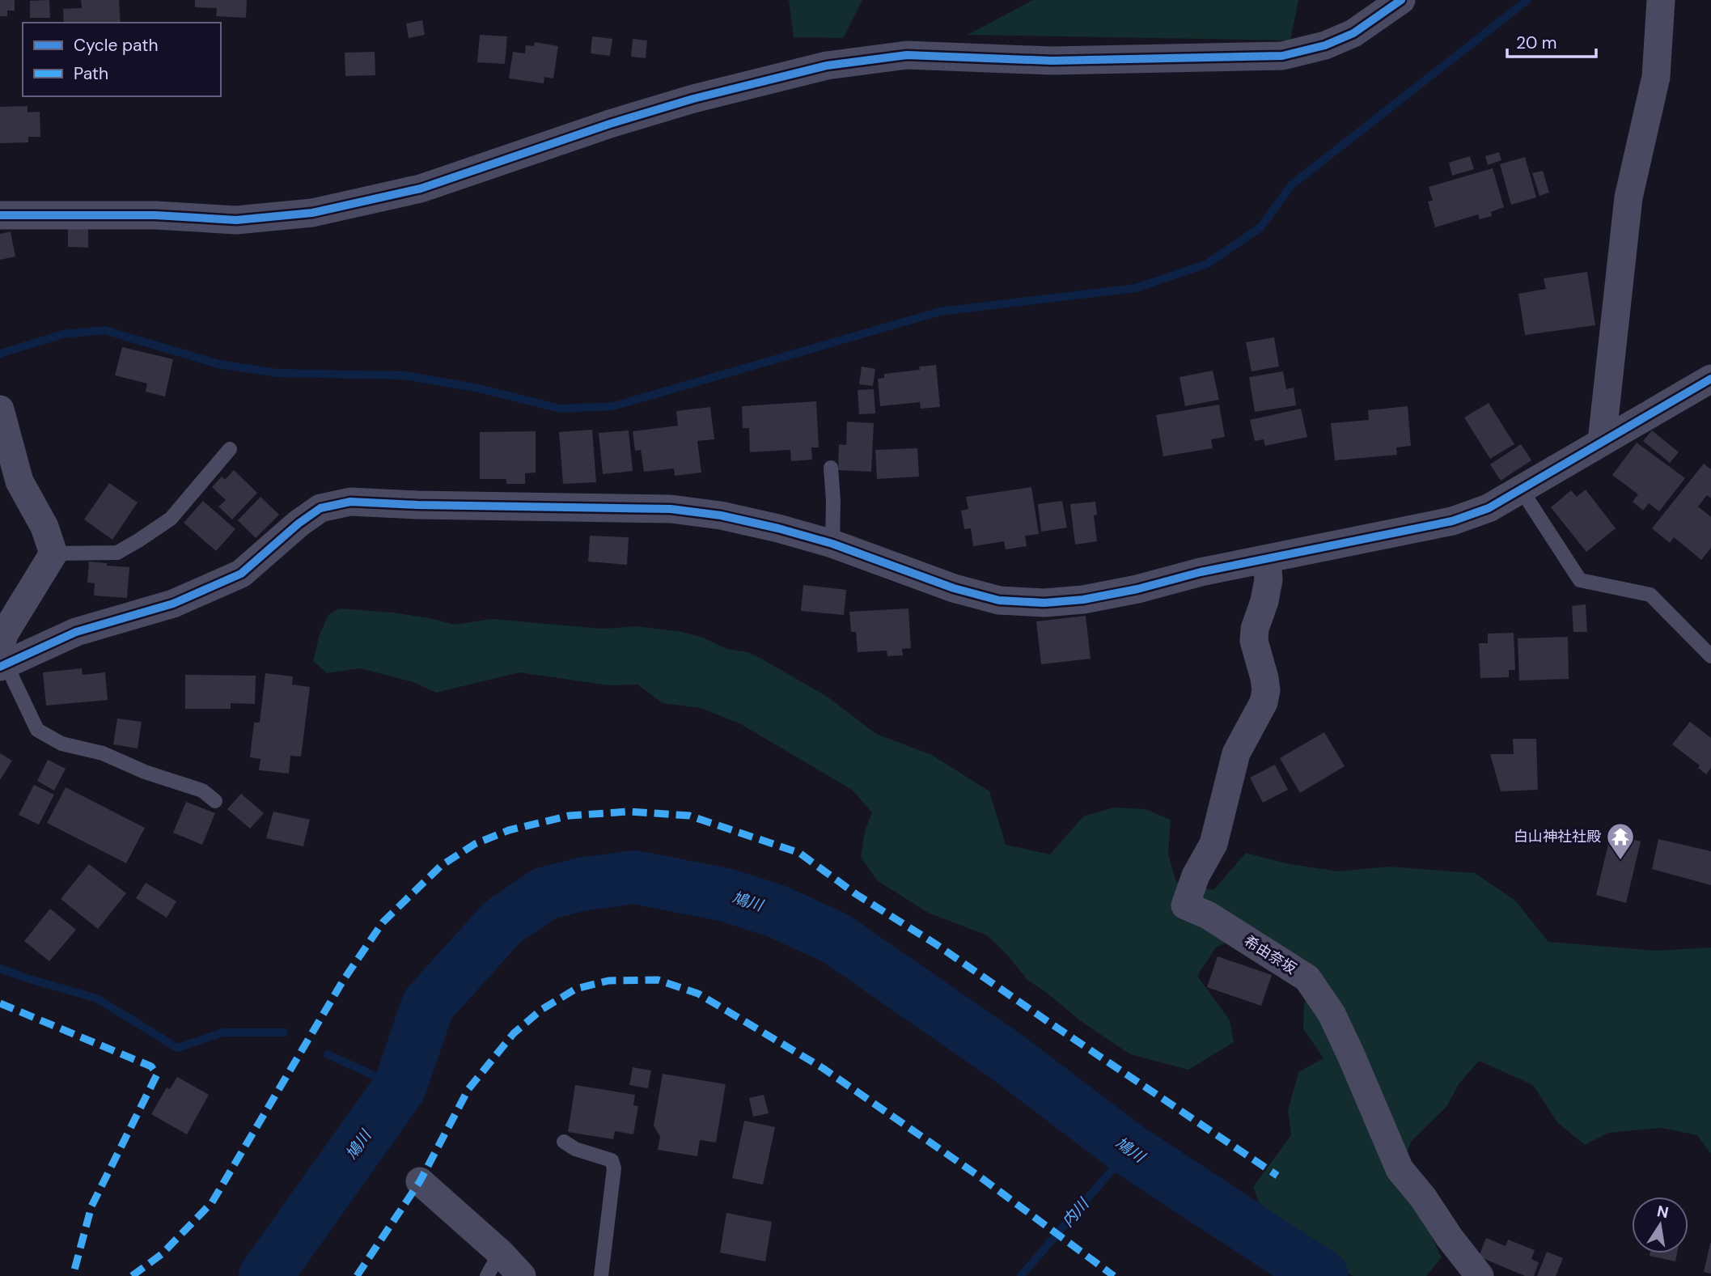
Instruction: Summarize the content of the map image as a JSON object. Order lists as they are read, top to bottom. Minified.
{"streets":{"street":["希由奈坂"]},"water":["鳩川","内川"],"places":{"temple":["白山神社社殿"]},"legend":["Cycle path","Path"],"scale_bar":"20 m","north":"top"}
